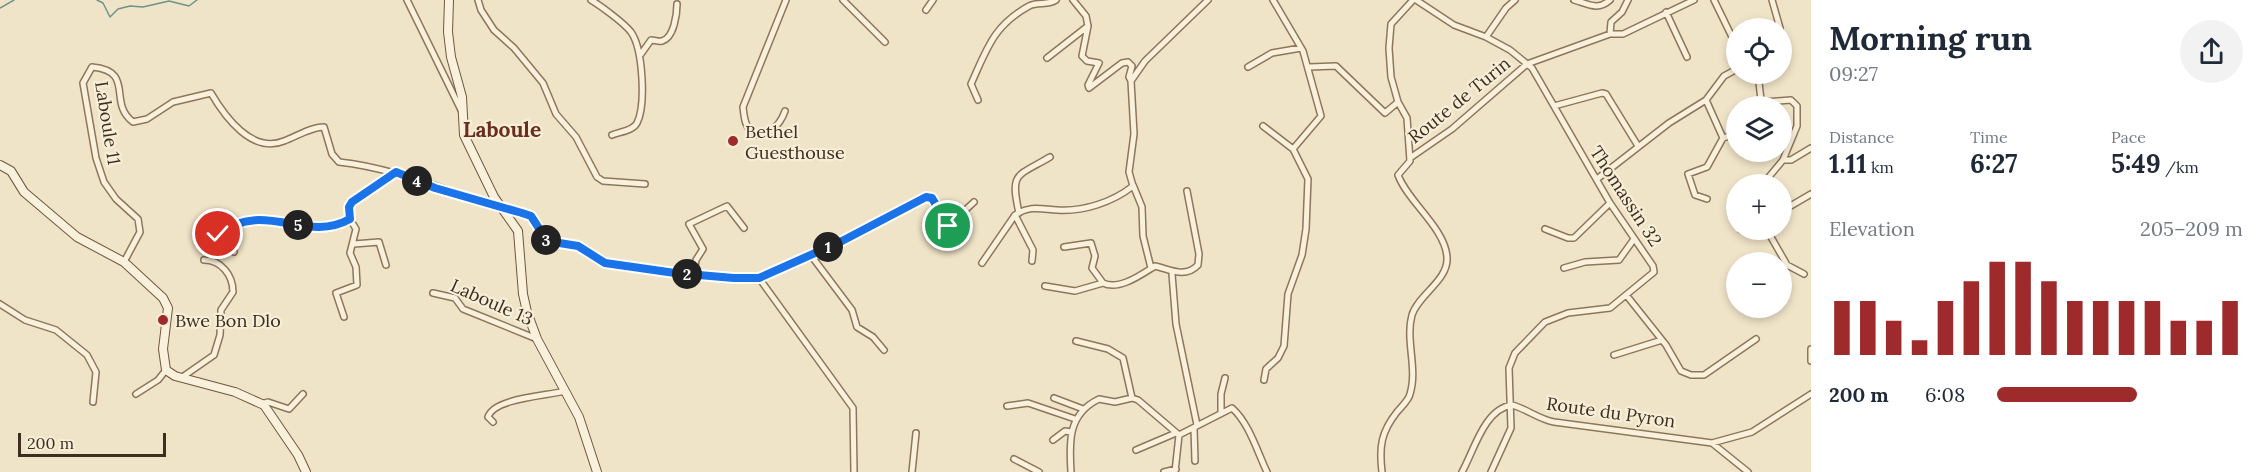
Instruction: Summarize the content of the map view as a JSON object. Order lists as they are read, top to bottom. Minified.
{"streets":{"street":["Route de Turin","Laboule 11","Thomassin 32","Laboule 13","Route du Pyron"]},"crossings":[["Route de Turin","Thomassin 32"]],"districts":["Laboule"],"places":["Bethel Guesthouse","Bwe Bon Dlo"],"scale_bar":"200 m","page":{"heading":["Morning run","09:27"],"map_buttons":["+","−"],"stats":[["Distance","1.11 km"],["Time","6:27"],["Pace","5:49 /km"]],"pins":["4","5","3","1","2"],"chart":["Elevation","205–209 m"],"list":[{"name":"200 m","note":"6:08"}],"scale":"200 m"}}
